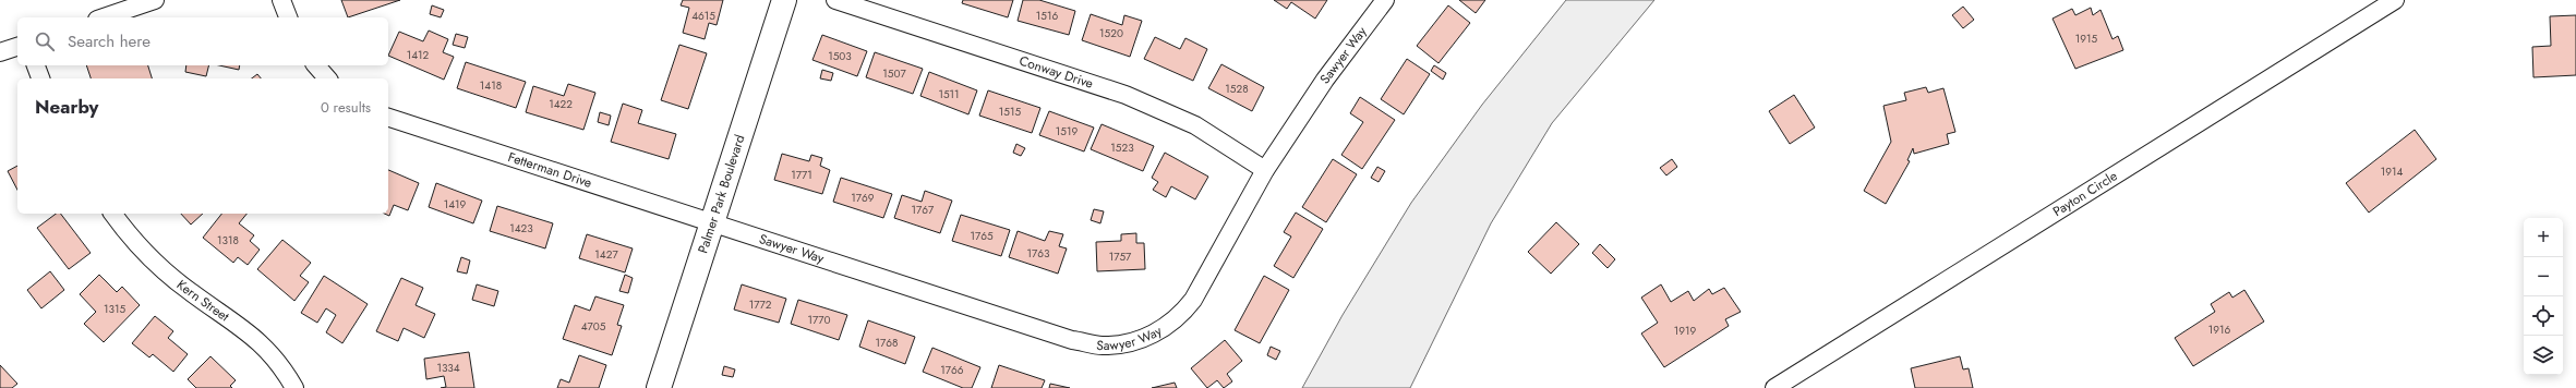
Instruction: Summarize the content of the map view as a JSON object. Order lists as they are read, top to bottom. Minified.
{"streets":{"main road":["Palmer Park Boulevard"],"street":["Sawyer Way","Conway Drive","Fetterman Drive","Payton Circle","Kern Street"]},"crossings":[["Sawyer Way","Conway Drive"],["Sawyer Way","Fetterman Drive"],["Sawyer Way","Palmer Park Boulevard"],["Fetterman Drive","Palmer Park Boulevard"]],"house_numbers":["4615","1516","1520","1915","1412","1503","1507","1418","1528","1511","1422","1515","1519","1523","1914","1771","1769","1419","1767","1423","1765","1318","1763","1427","1757","1772","1315","1770","4705","1916","1919","1768","1334","1766"],"page":{"search":"Search here","heading":["Nearby","0 results"],"map_buttons":["+","−"]}}
